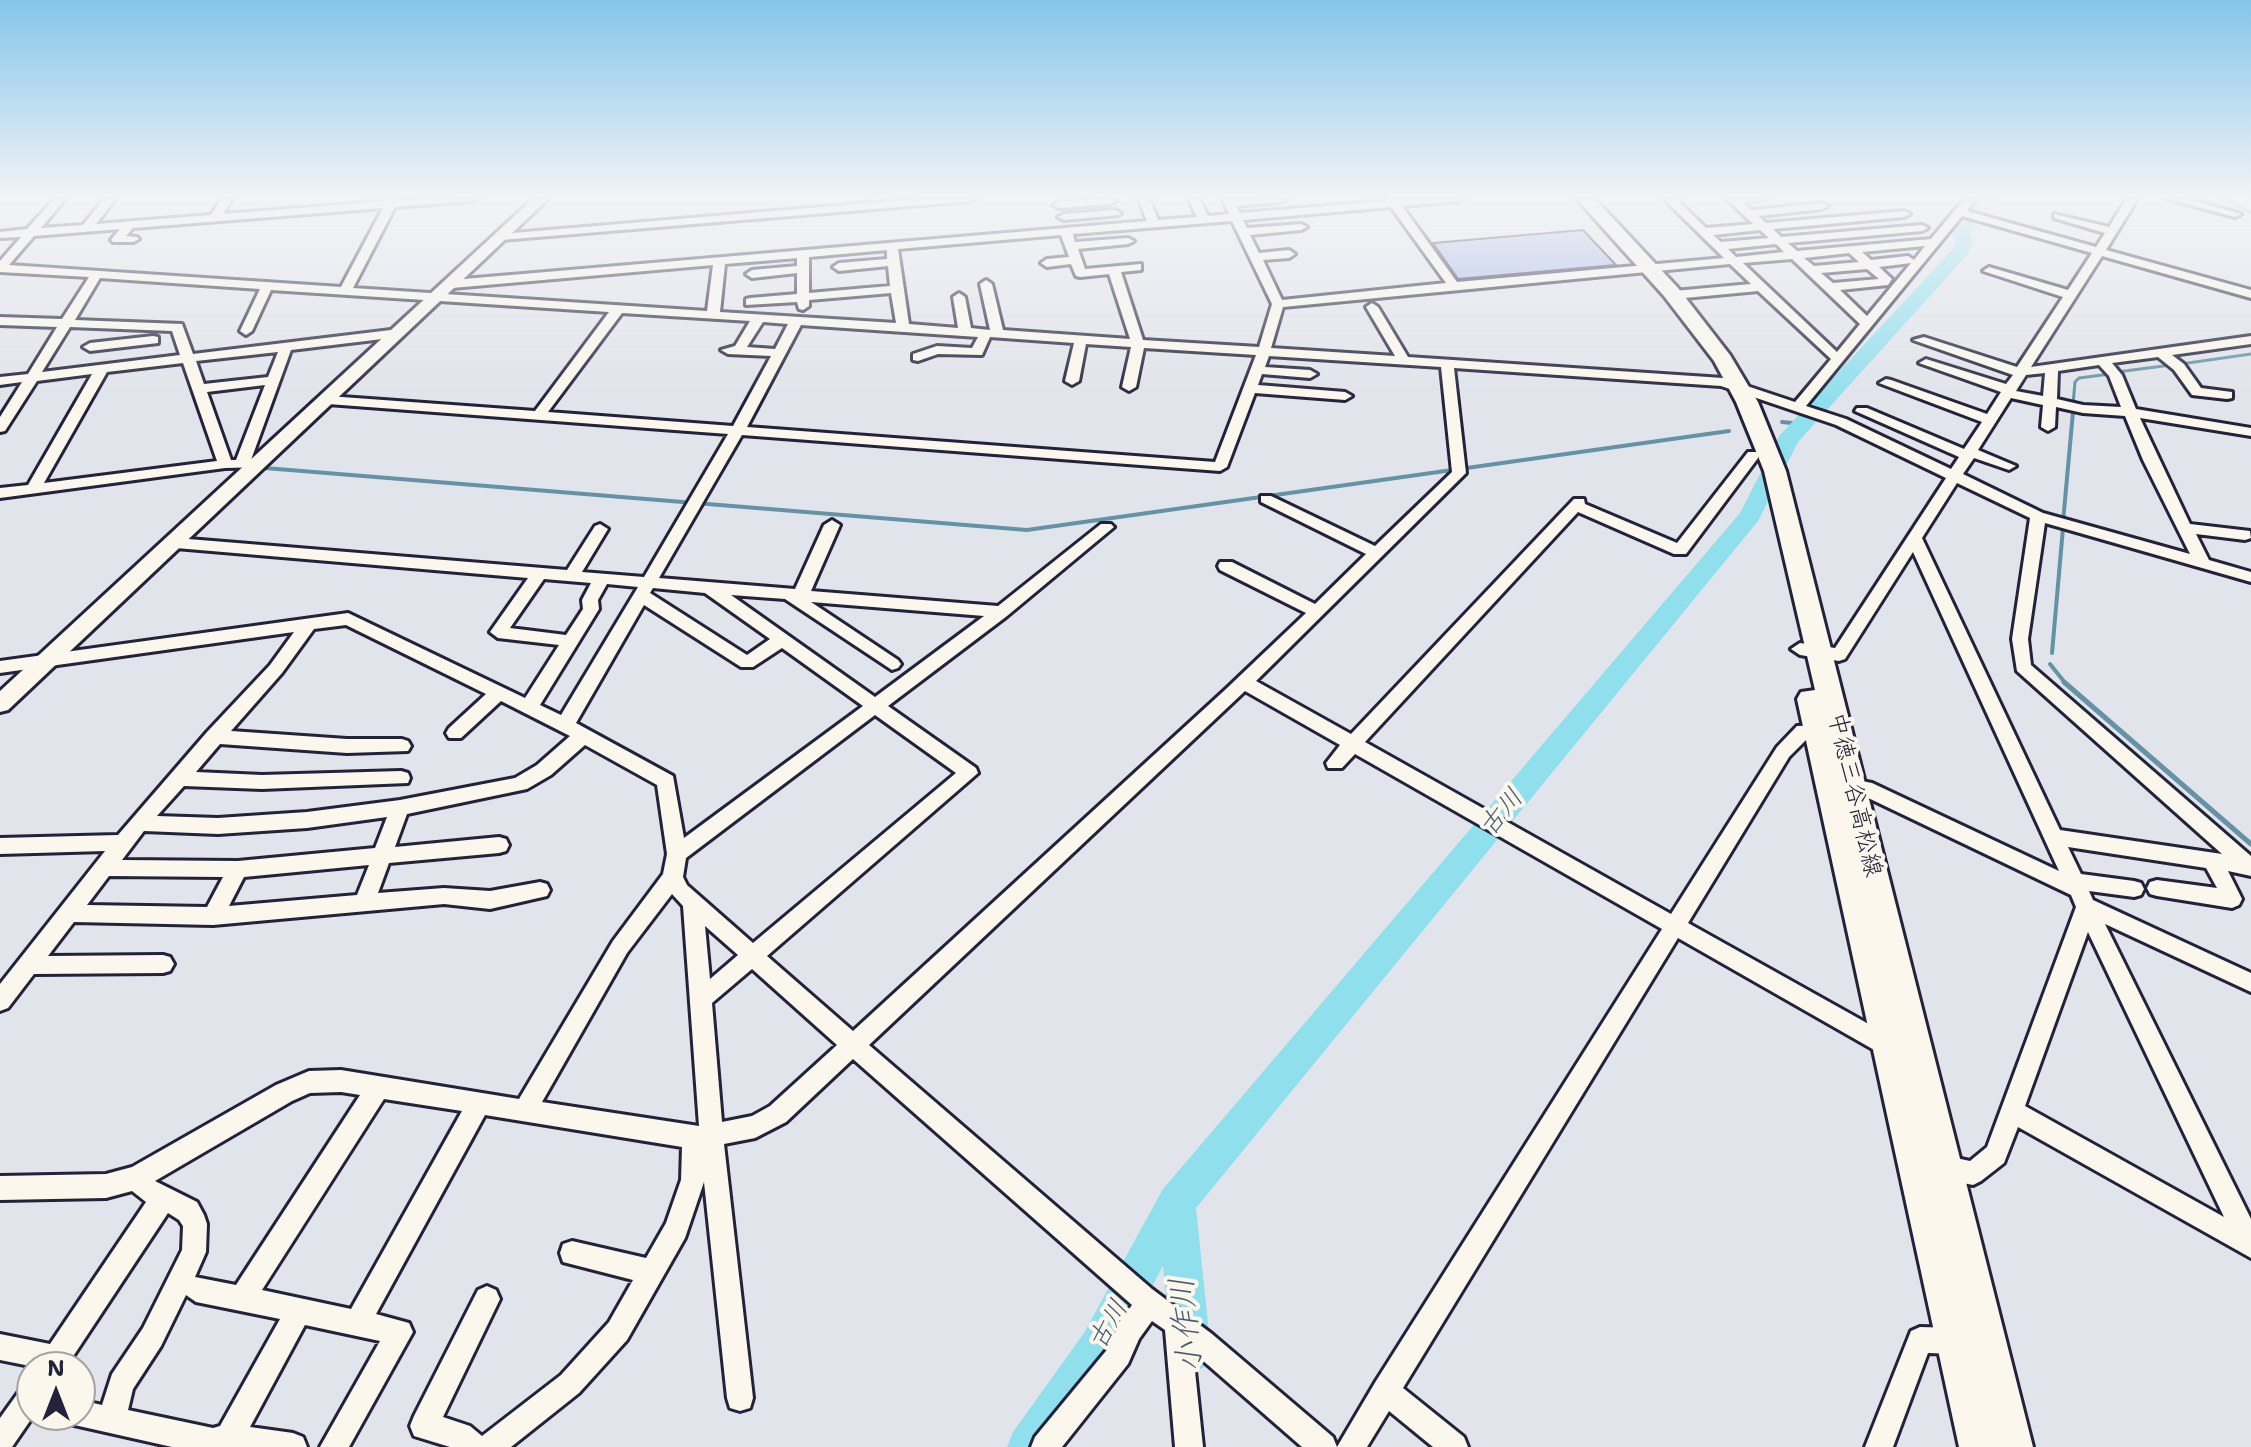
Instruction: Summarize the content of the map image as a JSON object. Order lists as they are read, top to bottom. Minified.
{"streets":{"main road":["中徳三谷高松線"]},"water":["古川","小作川"],"north":"top"}
